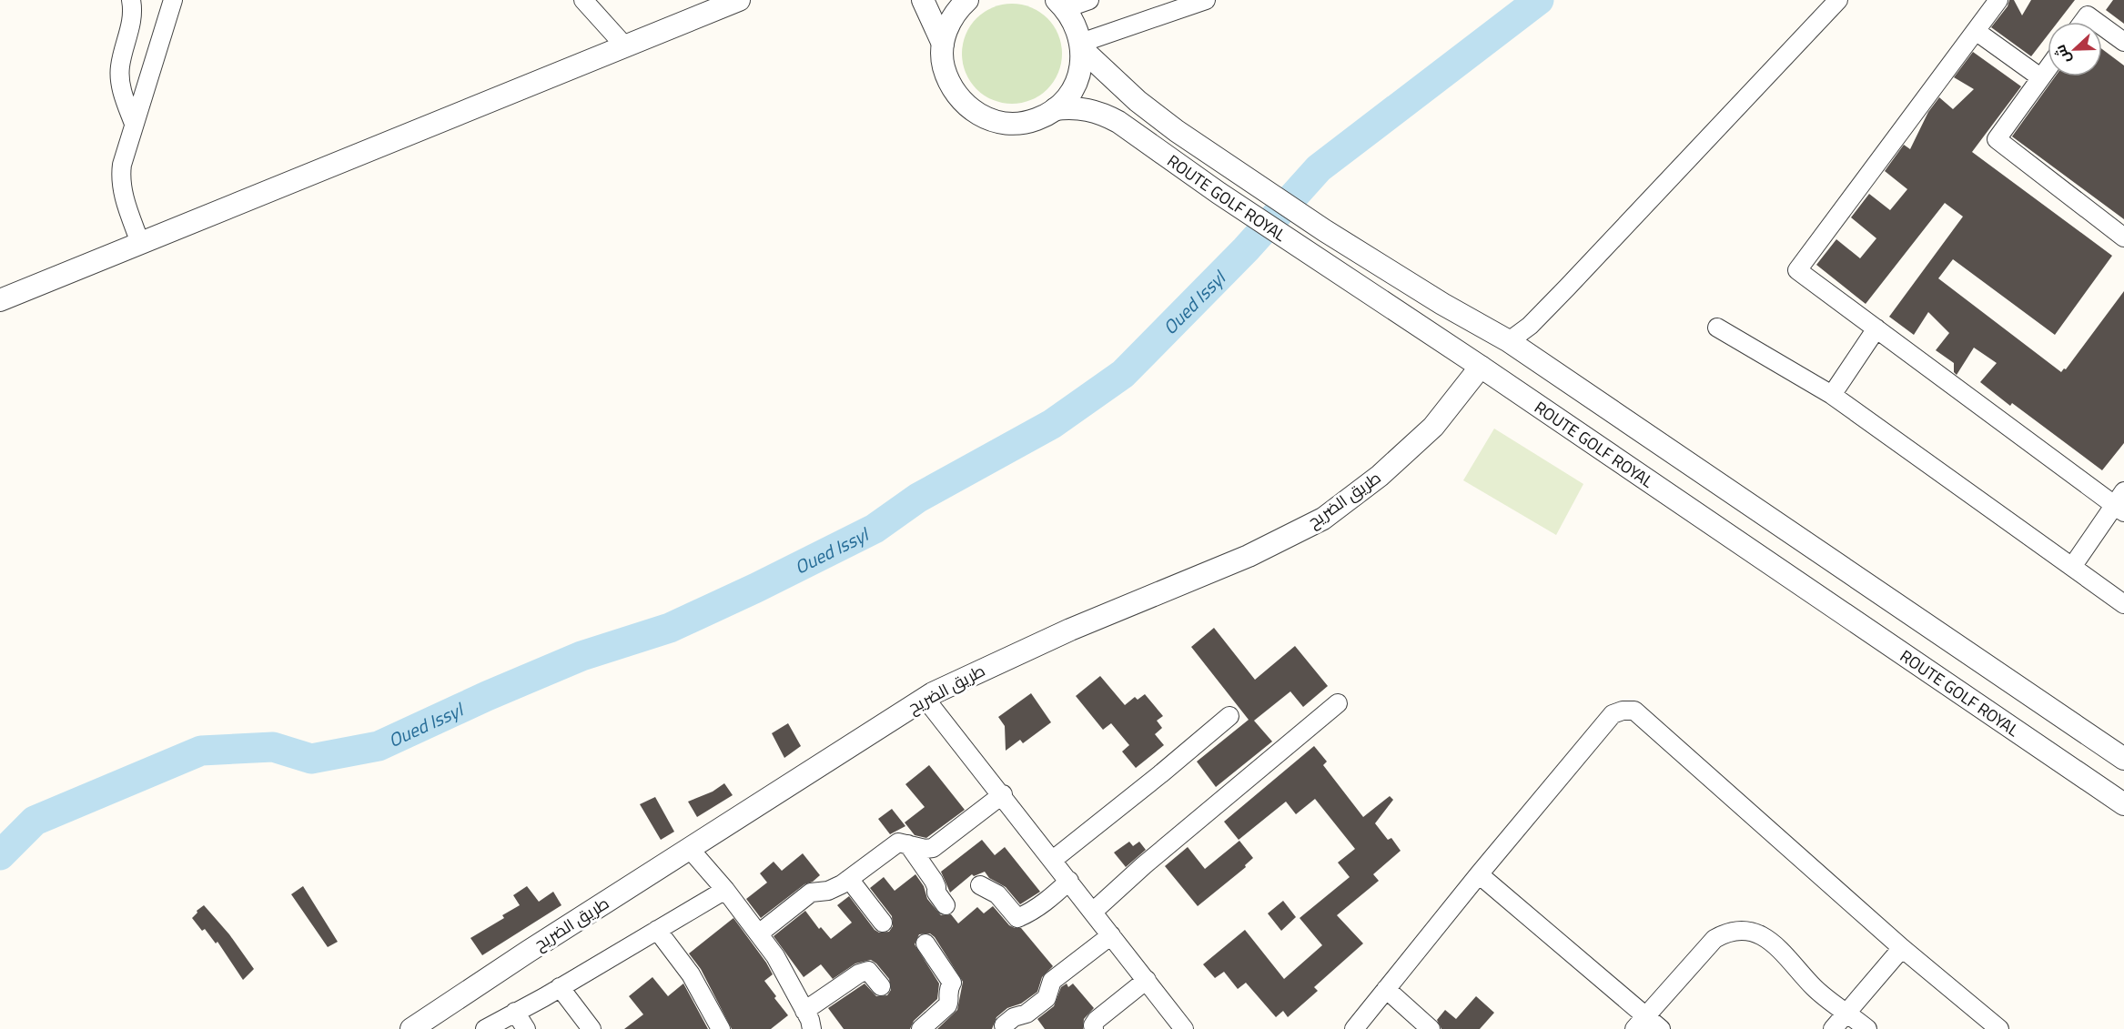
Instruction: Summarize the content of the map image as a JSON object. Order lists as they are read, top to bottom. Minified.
{"streets":{"street":["ROUTE GOLF ROYAL","طريق الضريح"]},"crossings":[["ROUTE GOLF ROYAL","طريق الضريح"]],"water":["Oued Issyl"],"north":"left"}
